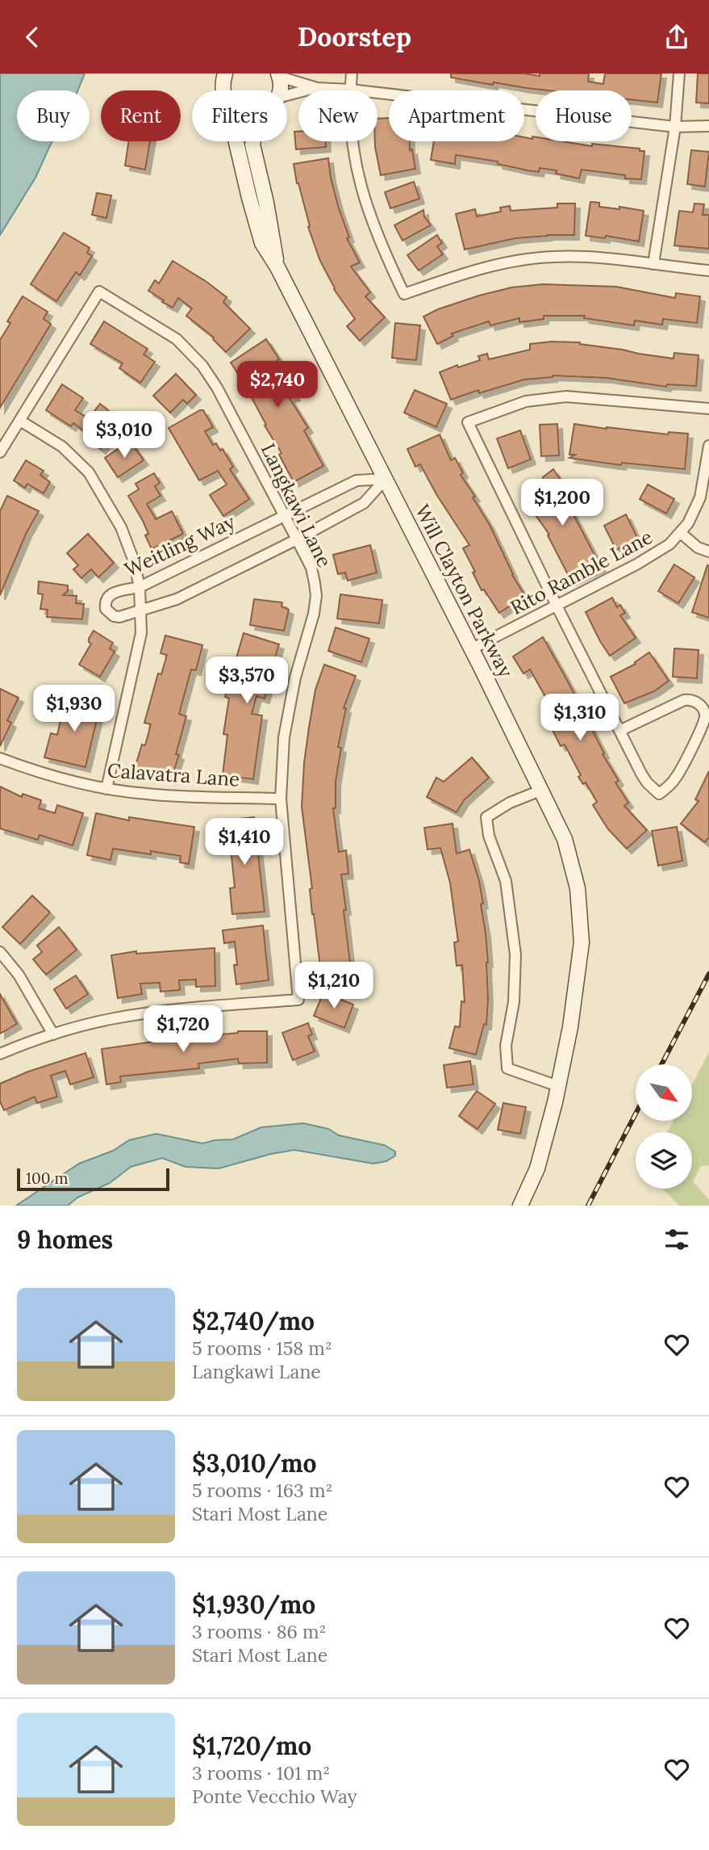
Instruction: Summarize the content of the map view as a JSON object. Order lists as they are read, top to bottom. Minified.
{"streets":{"street":["Langkawi Lane","Weitling Way","Rito Ramble Lane","Will Clayton Parkway","Calavatra Lane"]},"crossings":[["Langkawi Lane","Weitling Way"],["Langkawi Lane","Calavatra Lane"],["Weitling Way","Will Clayton Parkway"],["Rito Ramble Lane","Will Clayton Parkway"]],"scale_bar":"100 m","north":"bottom right","page":{"header":"Doorstep","chip":["Buy","Rent","Filters","New","Apartment","House"],"price":["$2,740","$3,010","$1,200","$3,570","$1,930","$1,310","$1,410","$1,210","$1,720"],"scale":"100 m","heading":"9 homes","list":[{"name":"$2,740/mo","note":"5 rooms · 158 m² · Langkawi Lane"},{"name":"$3,010/mo","note":"5 rooms · 163 m² · Stari Most Lane"},{"name":"$1,930/mo","note":"3 rooms · 86 m² · Stari Most Lane"},{"name":"$1,720/mo","note":"3 rooms · 101 m² · Ponte Vecchio Way"}]}}
